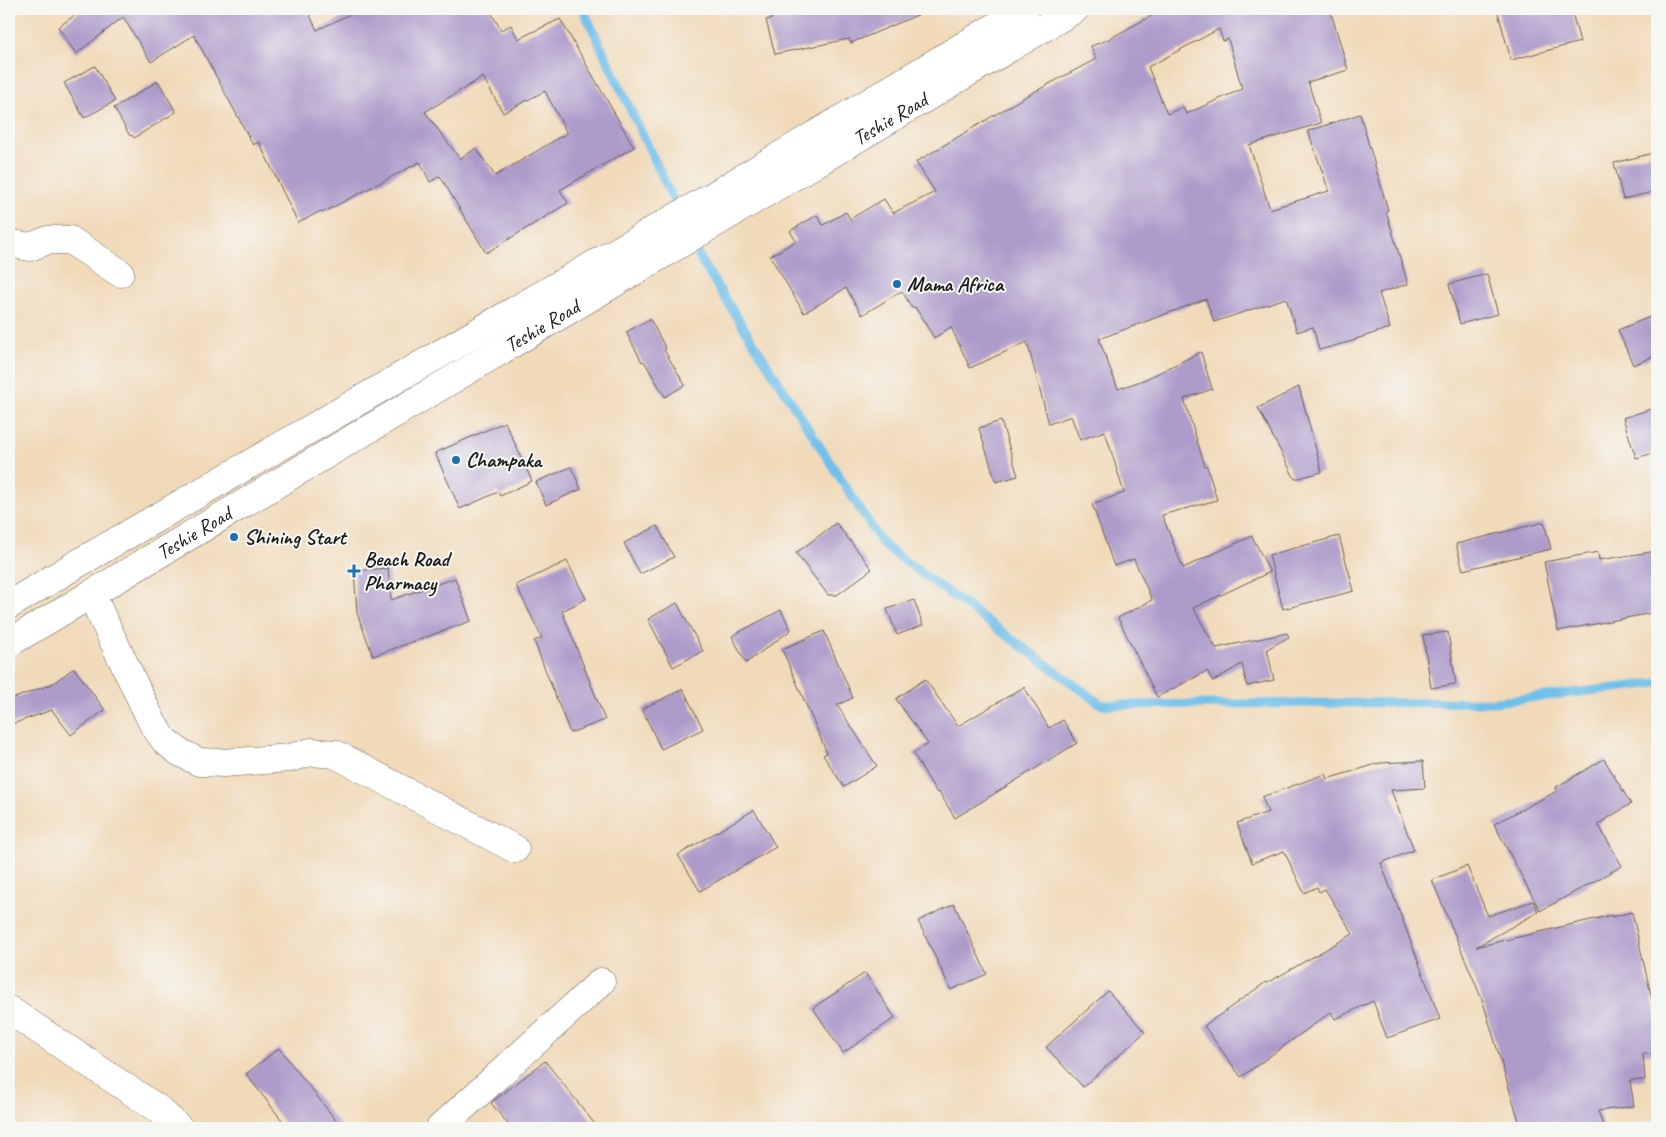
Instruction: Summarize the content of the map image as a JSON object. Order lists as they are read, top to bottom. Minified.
{"streets":{"main road":["Teshie Road"]},"places":{"other":["Mama Africa","Champaka","Shining Start"],"health":["Beach Road Pharmacy"]}}
